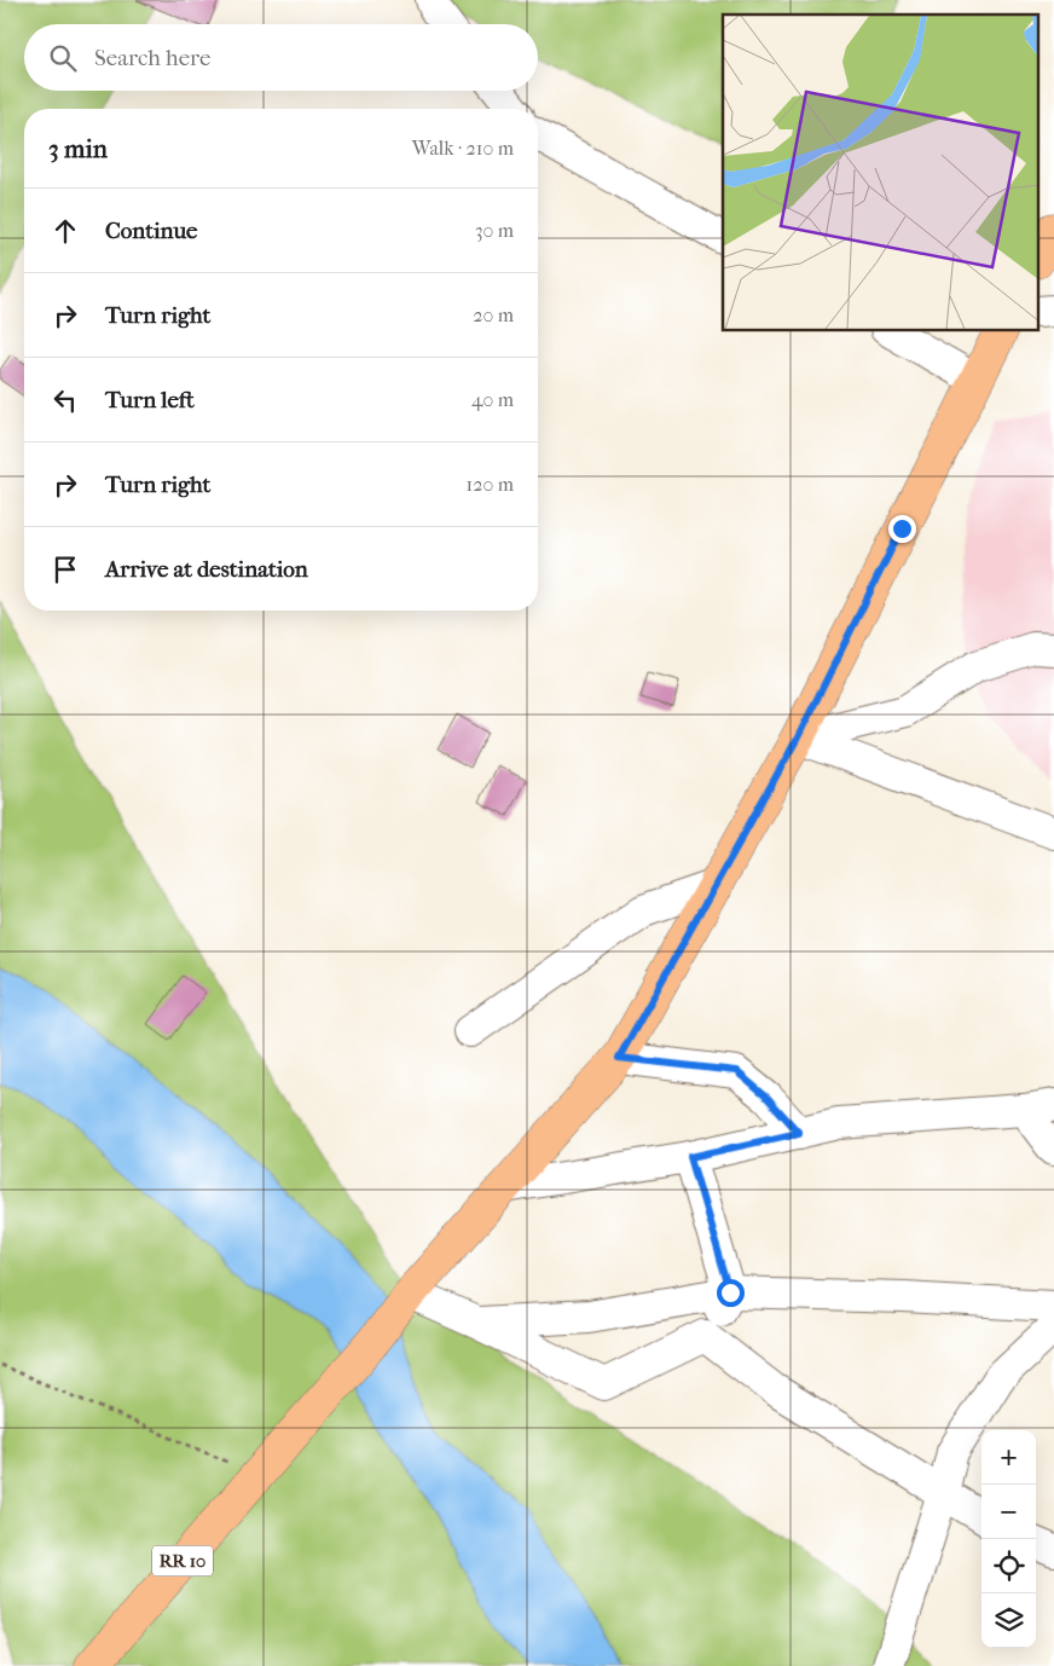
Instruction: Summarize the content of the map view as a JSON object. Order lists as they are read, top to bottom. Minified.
{"streets":{"main road":["RR 10"]},"page":{"search":"Search here","heading":["3 min","Walk · 210 m"],"list":[["Continue","30 m"],["Turn right","20 m"],["Turn left","40 m"],["Turn right","120 m"],"Arrive at destination"],"map_buttons":["+","−"]}}
